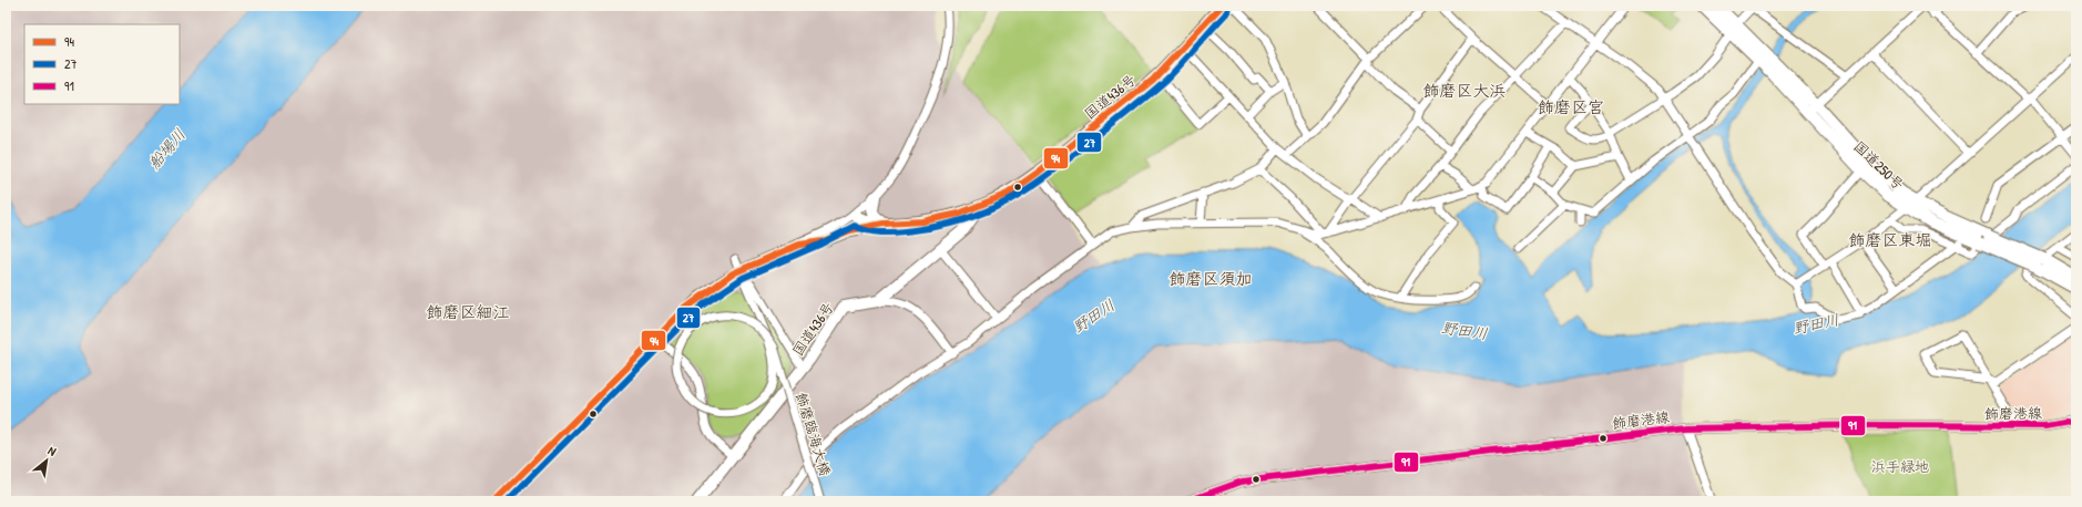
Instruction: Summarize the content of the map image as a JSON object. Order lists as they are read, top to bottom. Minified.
{"streets":{"highway":["国道436号","国道250号"],"main road":["飾磨港線"],"street":["飾磨臨海大橋"]},"districts":["飾磨区大浜","飾磨区宮","飾磨区東堀","飾磨区須加","飾磨区細江"],"water":["船場川","野田川"],"parks":["浜手緑地"],"lines":["transit line 94","transit line 27","transit line 91"],"legend":["94","27","91"],"north":"top right"}
